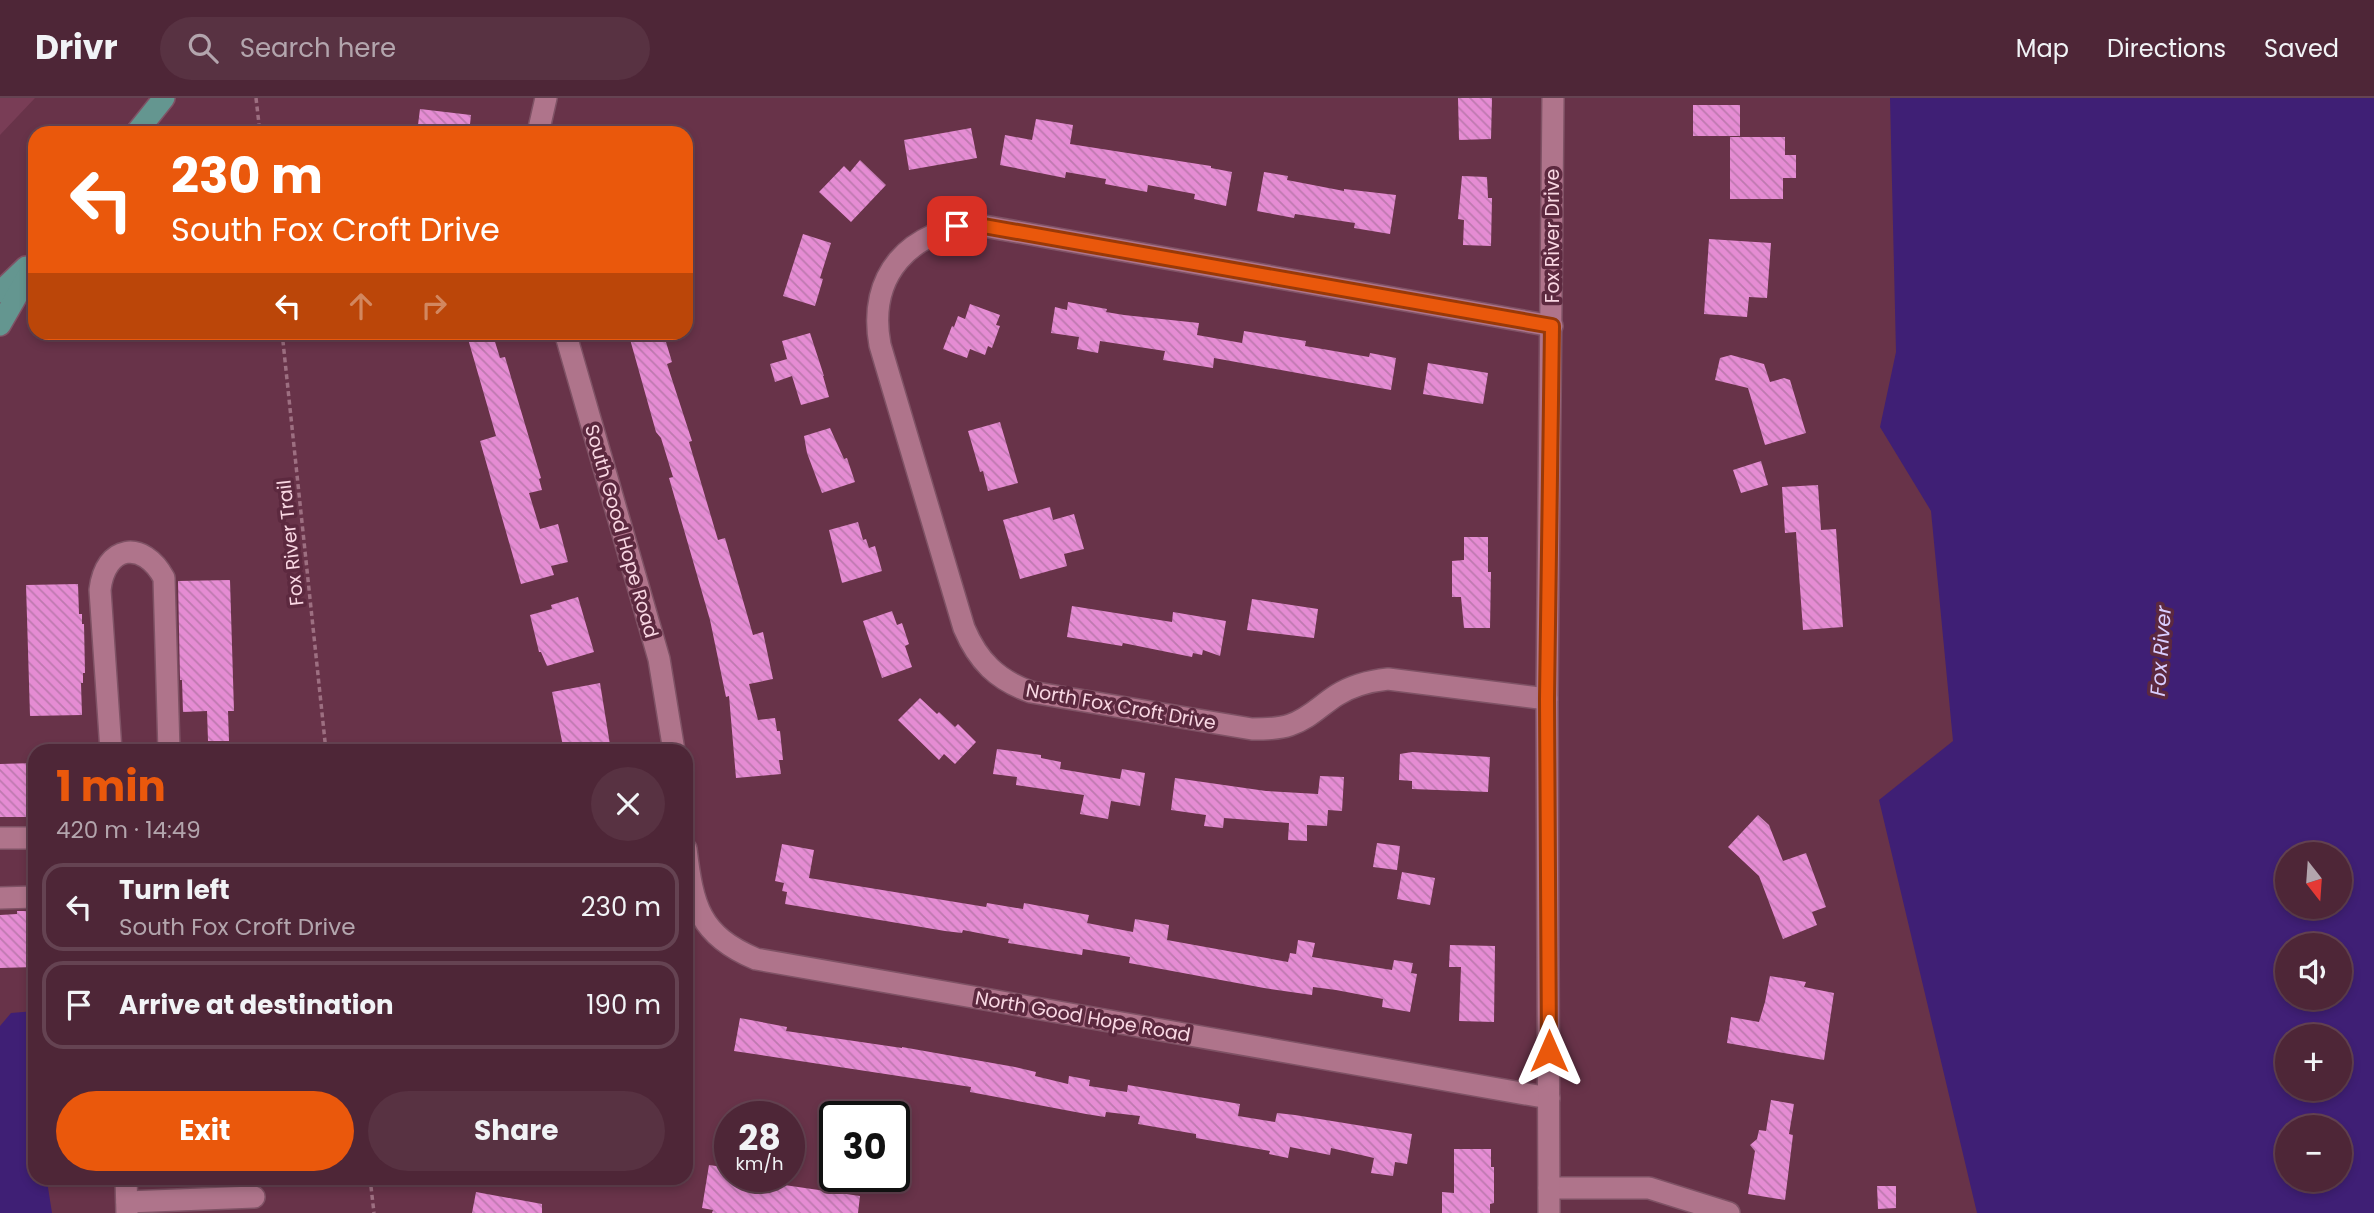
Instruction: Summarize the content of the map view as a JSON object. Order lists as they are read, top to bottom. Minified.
{"streets":{"street":["Fox River Drive","South Good Hope Road","North Fox Croft Drive","North Good Hope Road"],"path":["Fox River Trail"]},"crossings":[["Fox River Drive","North Fox Croft Drive"],["Fox River Drive","North Good Hope Road"]],"water":["Fox River"],"north":"bottom","page":{"header":"Drivr","search":"Search here","nav":["Map","Directions","Saved"],"turn":["230 m","South Fox Croft Drive"],"heading":["1 min","420 m · 14:49"],"map_buttons":["+","−"],"list":[{"name":"Turn left","note":"South Fox Croft Drive","value":"230 m"},{"name":"Arrive at destination","value":"190 m"}],"buttons":["Exit","Share"],"speed":"28 km/h","limit":"30"}}
